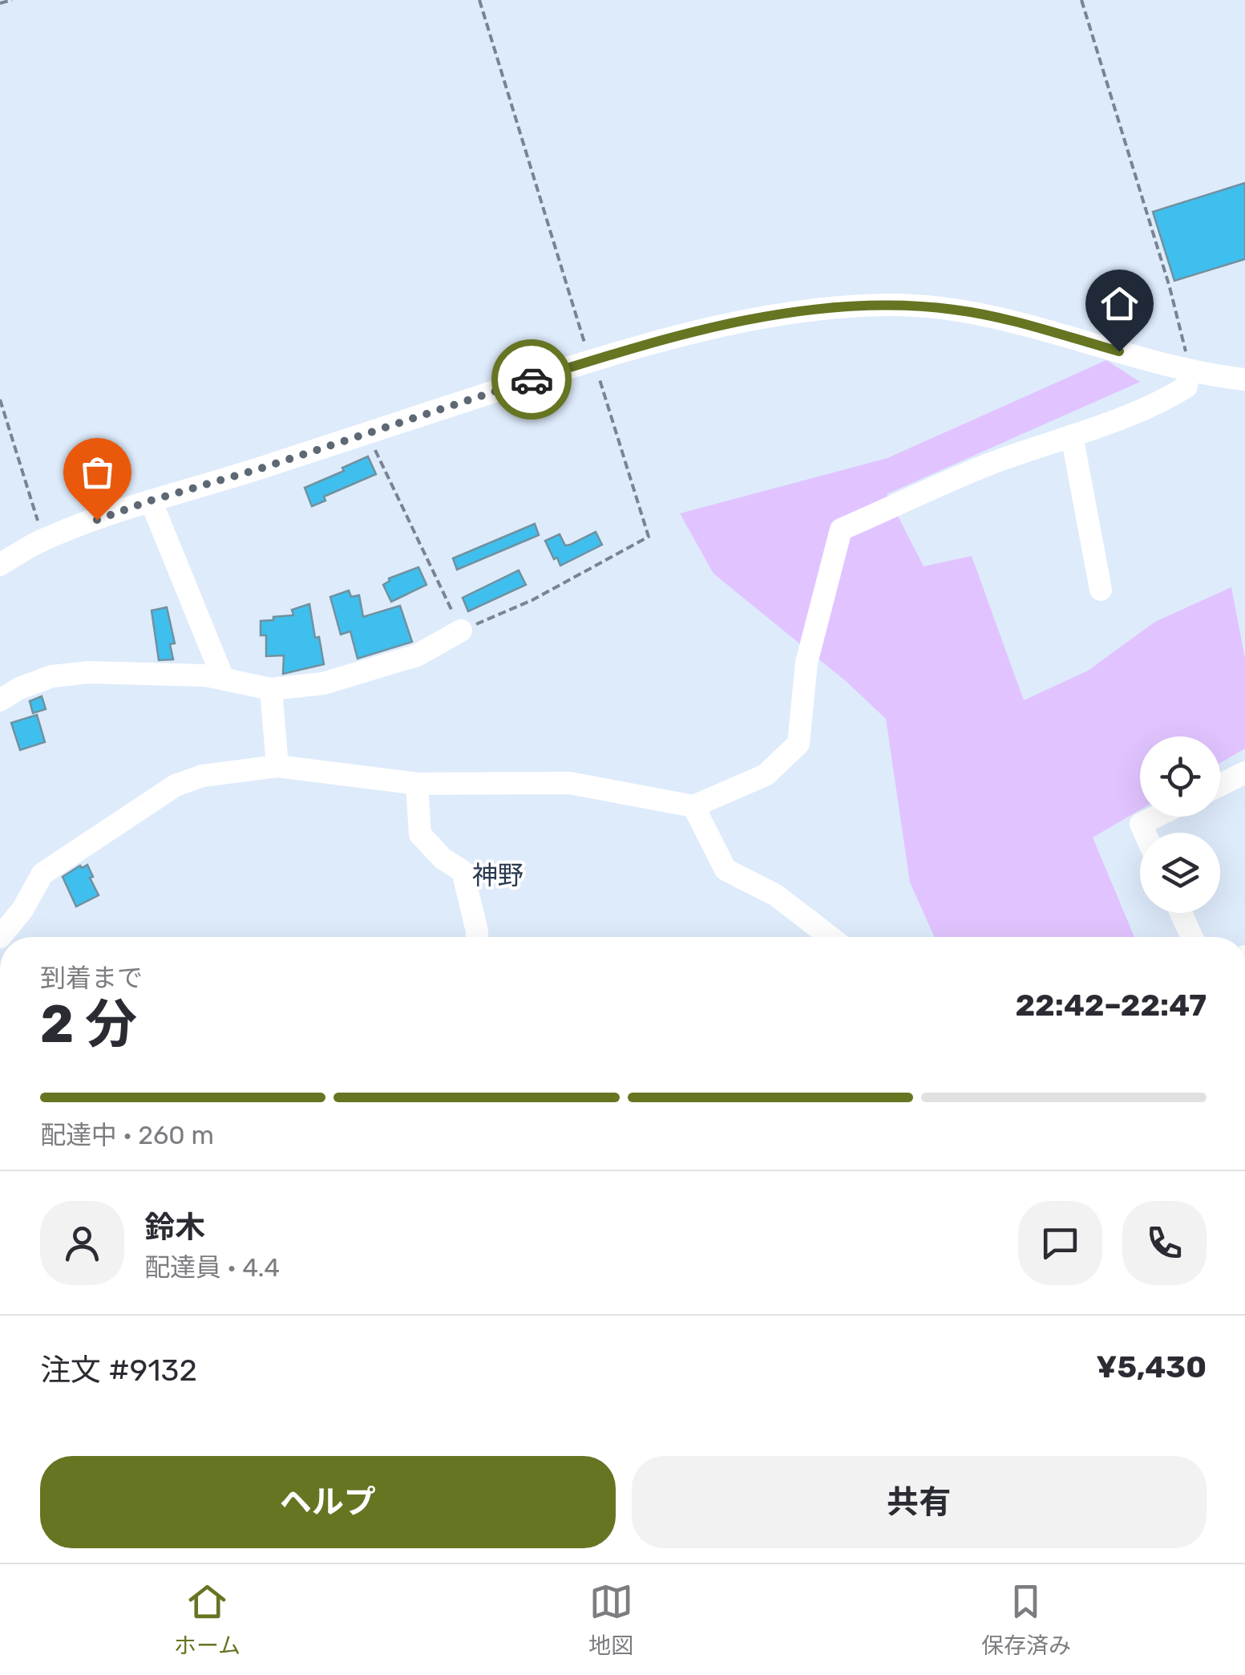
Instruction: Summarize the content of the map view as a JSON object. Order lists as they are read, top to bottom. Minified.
{"districts":["神野"],"page":{"heading":["2 分","到着まで","22:42–22:47"],"panel":["鈴木","配達員 · 4.4","注文 #9132","¥5,430"],"bar":"配達中 · 260 m","buttons":["ヘルプ","共有"],"tabs":["ホーム","地図","保存済み"]}}
